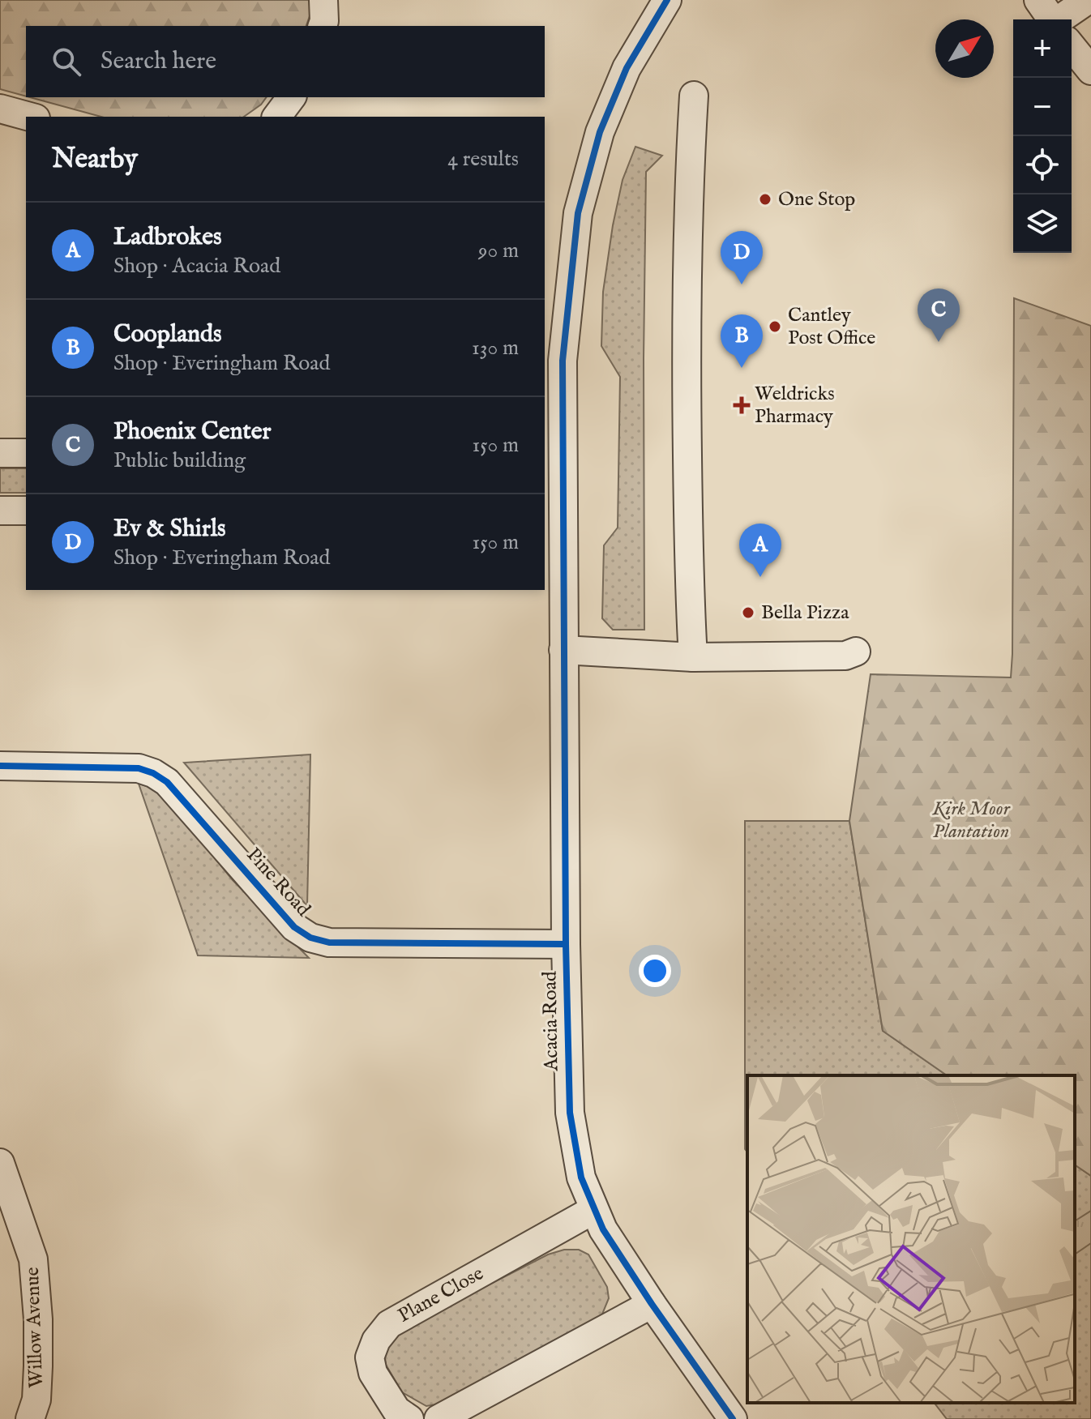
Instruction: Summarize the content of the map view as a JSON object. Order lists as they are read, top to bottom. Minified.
{"streets":{"street":["Pine Road","Acacia Road","Plane Close","Willow Avenue"]},"crossings":[["Pine Road","Acacia Road"],["Acacia Road","Plane Close"]],"parks":["Kirk Moor Plantation"],"places":{"other":["One Stop","Cantley Post Office","Bella Pizza"],"health":["Weldricks Pharmacy"]},"north":"top right","page":{"map_buttons":["+","−"],"search":"Search here","heading":["Nearby","4 results"],"list":[{"mark":"A","name":"Ladbrokes","note":"Shop · Acacia Road","value":"90 m"},{"mark":"B","name":"Cooplands","note":"Shop · Everingham Road","value":"130 m"},{"mark":"C","name":"Phoenix Center","note":"Public building","value":"150 m"},{"mark":"D","name":"Ev & Shirls","note":"Shop · Everingham Road","value":"150 m"}],"pins":["D","C","B","A"]}}
